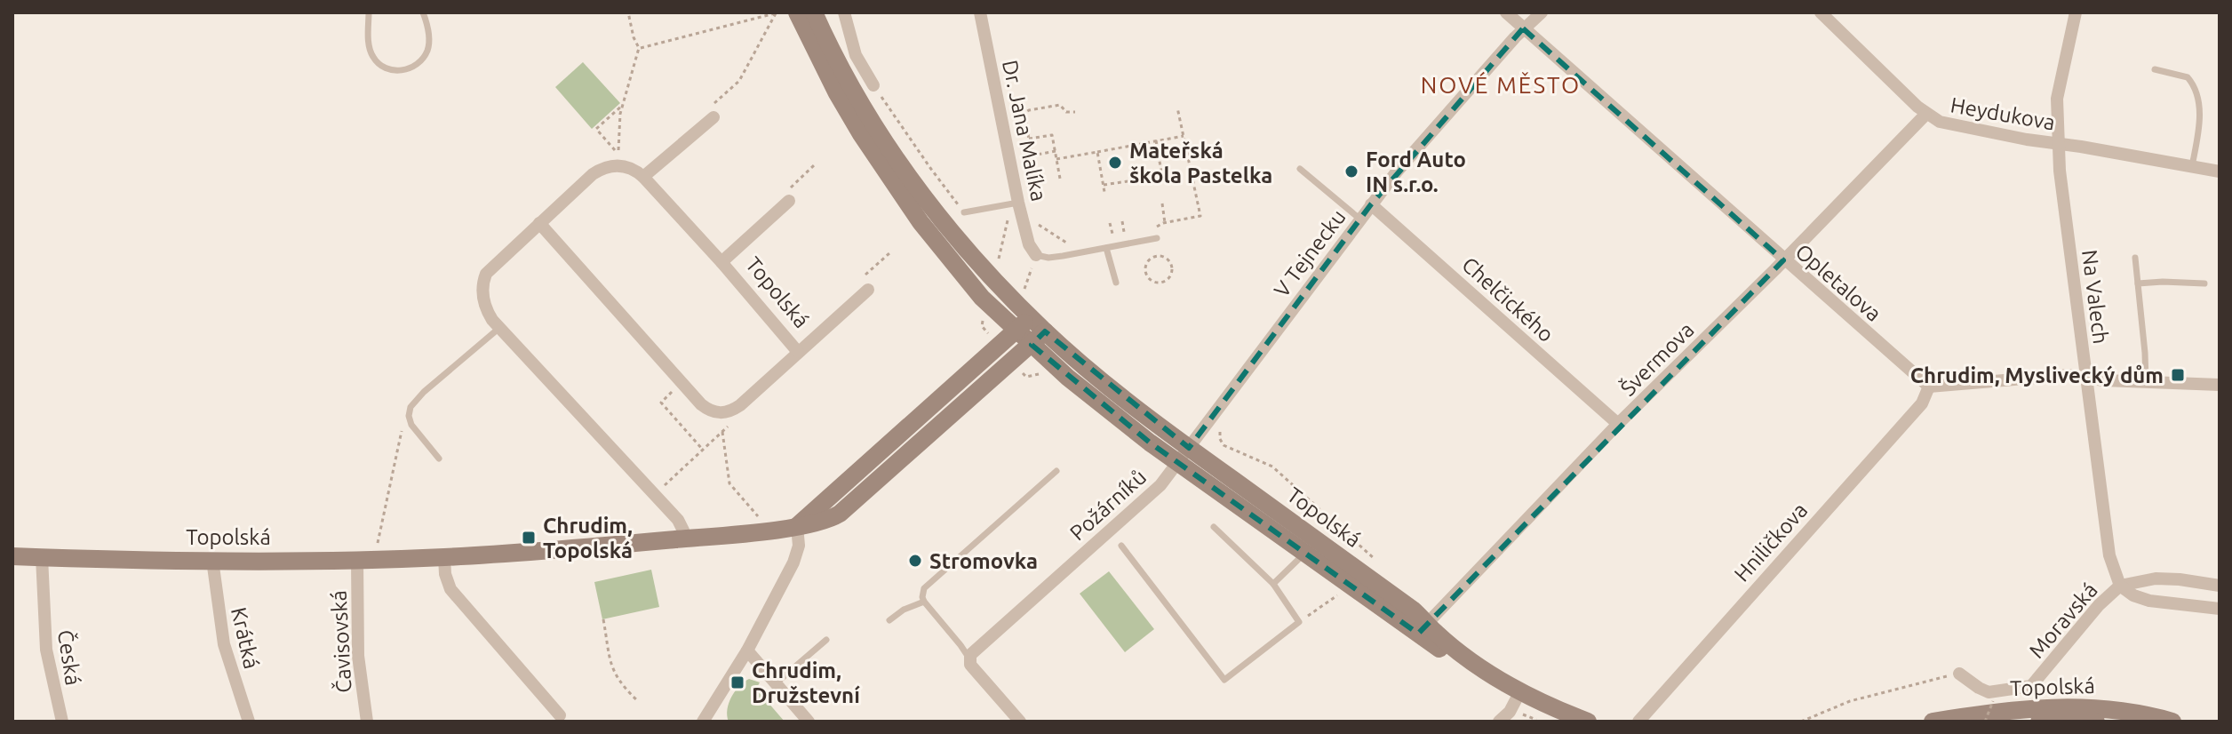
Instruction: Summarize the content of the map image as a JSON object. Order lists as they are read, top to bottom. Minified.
{"streets":{"main road":["Topolská"],"street":["Heydukova","Dr. Jana Malíka","V Tejnecku","Opletalova","Na Valech","Chelčického","Švermova","Požárníků","Hniličkova","Moravská","Krátká","Čavisovská","Česká"]},"crossings":[["Heydukova","Na Valech"],["Heydukova","Švermova"],["V Tejnecku","Opletalova"],["V Tejnecku","Topolská"],["V Tejnecku","Chelčického"],["V Tejnecku","Požárníků"],["Opletalova","Švermova"],["Opletalova","Hniličkova"],["Topolská","Švermova"],["Topolská","Požárníků"],["Topolská","Krátká"],["Topolská","Čavisovská"],["Topolská","Česká"],["Na Valech","Moravská"],["Chelčického","Švermova"]],"districts":["NOVÉ MĚSTO"],"places":{"other":["Mateřská škola Pastelka","Ford Auto IN s.r.o.","Stromovka"],"transit":["Chrudim, Myslivecký dům","Chrudim, Topolská","Chrudim, Družstevní"]}}
